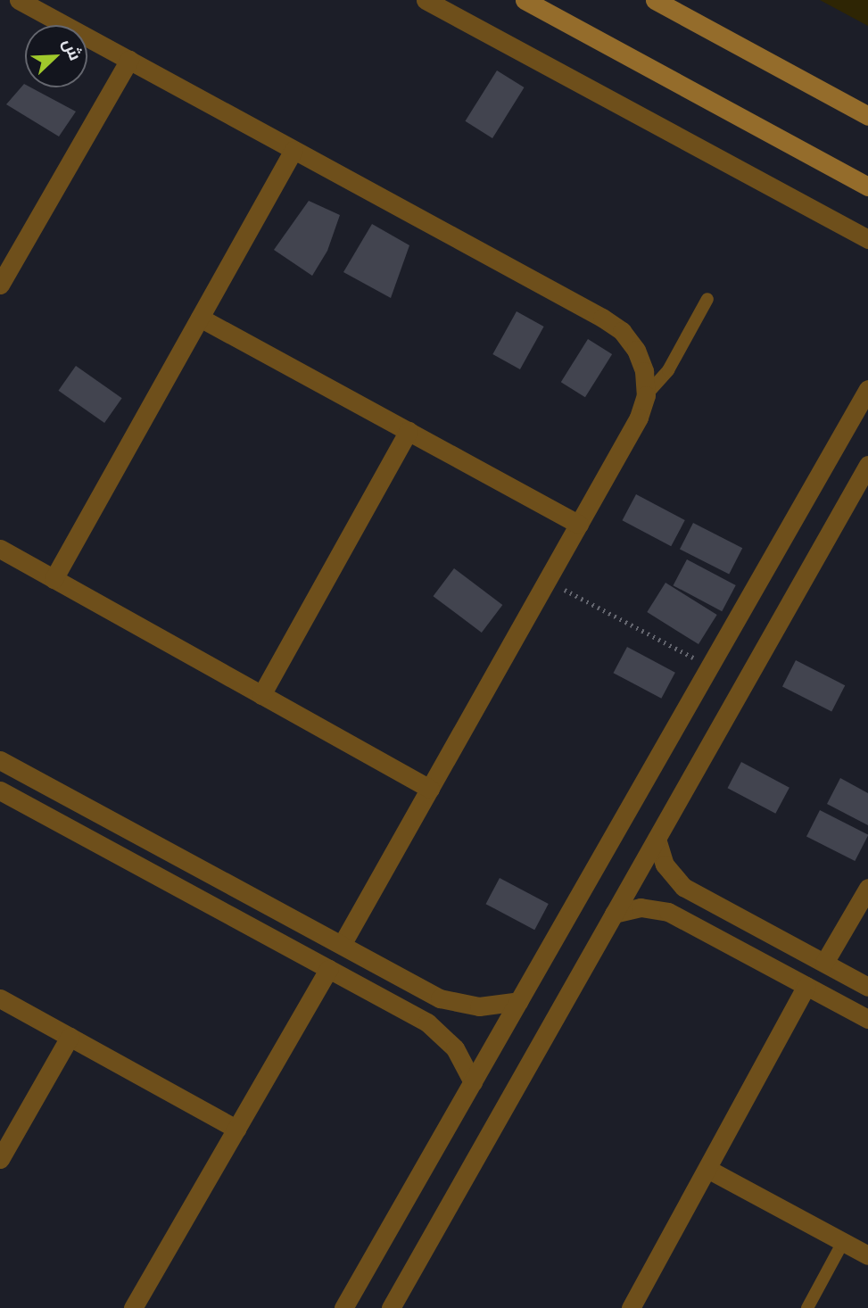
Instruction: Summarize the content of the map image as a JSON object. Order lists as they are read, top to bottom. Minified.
{"north":"top right"}
